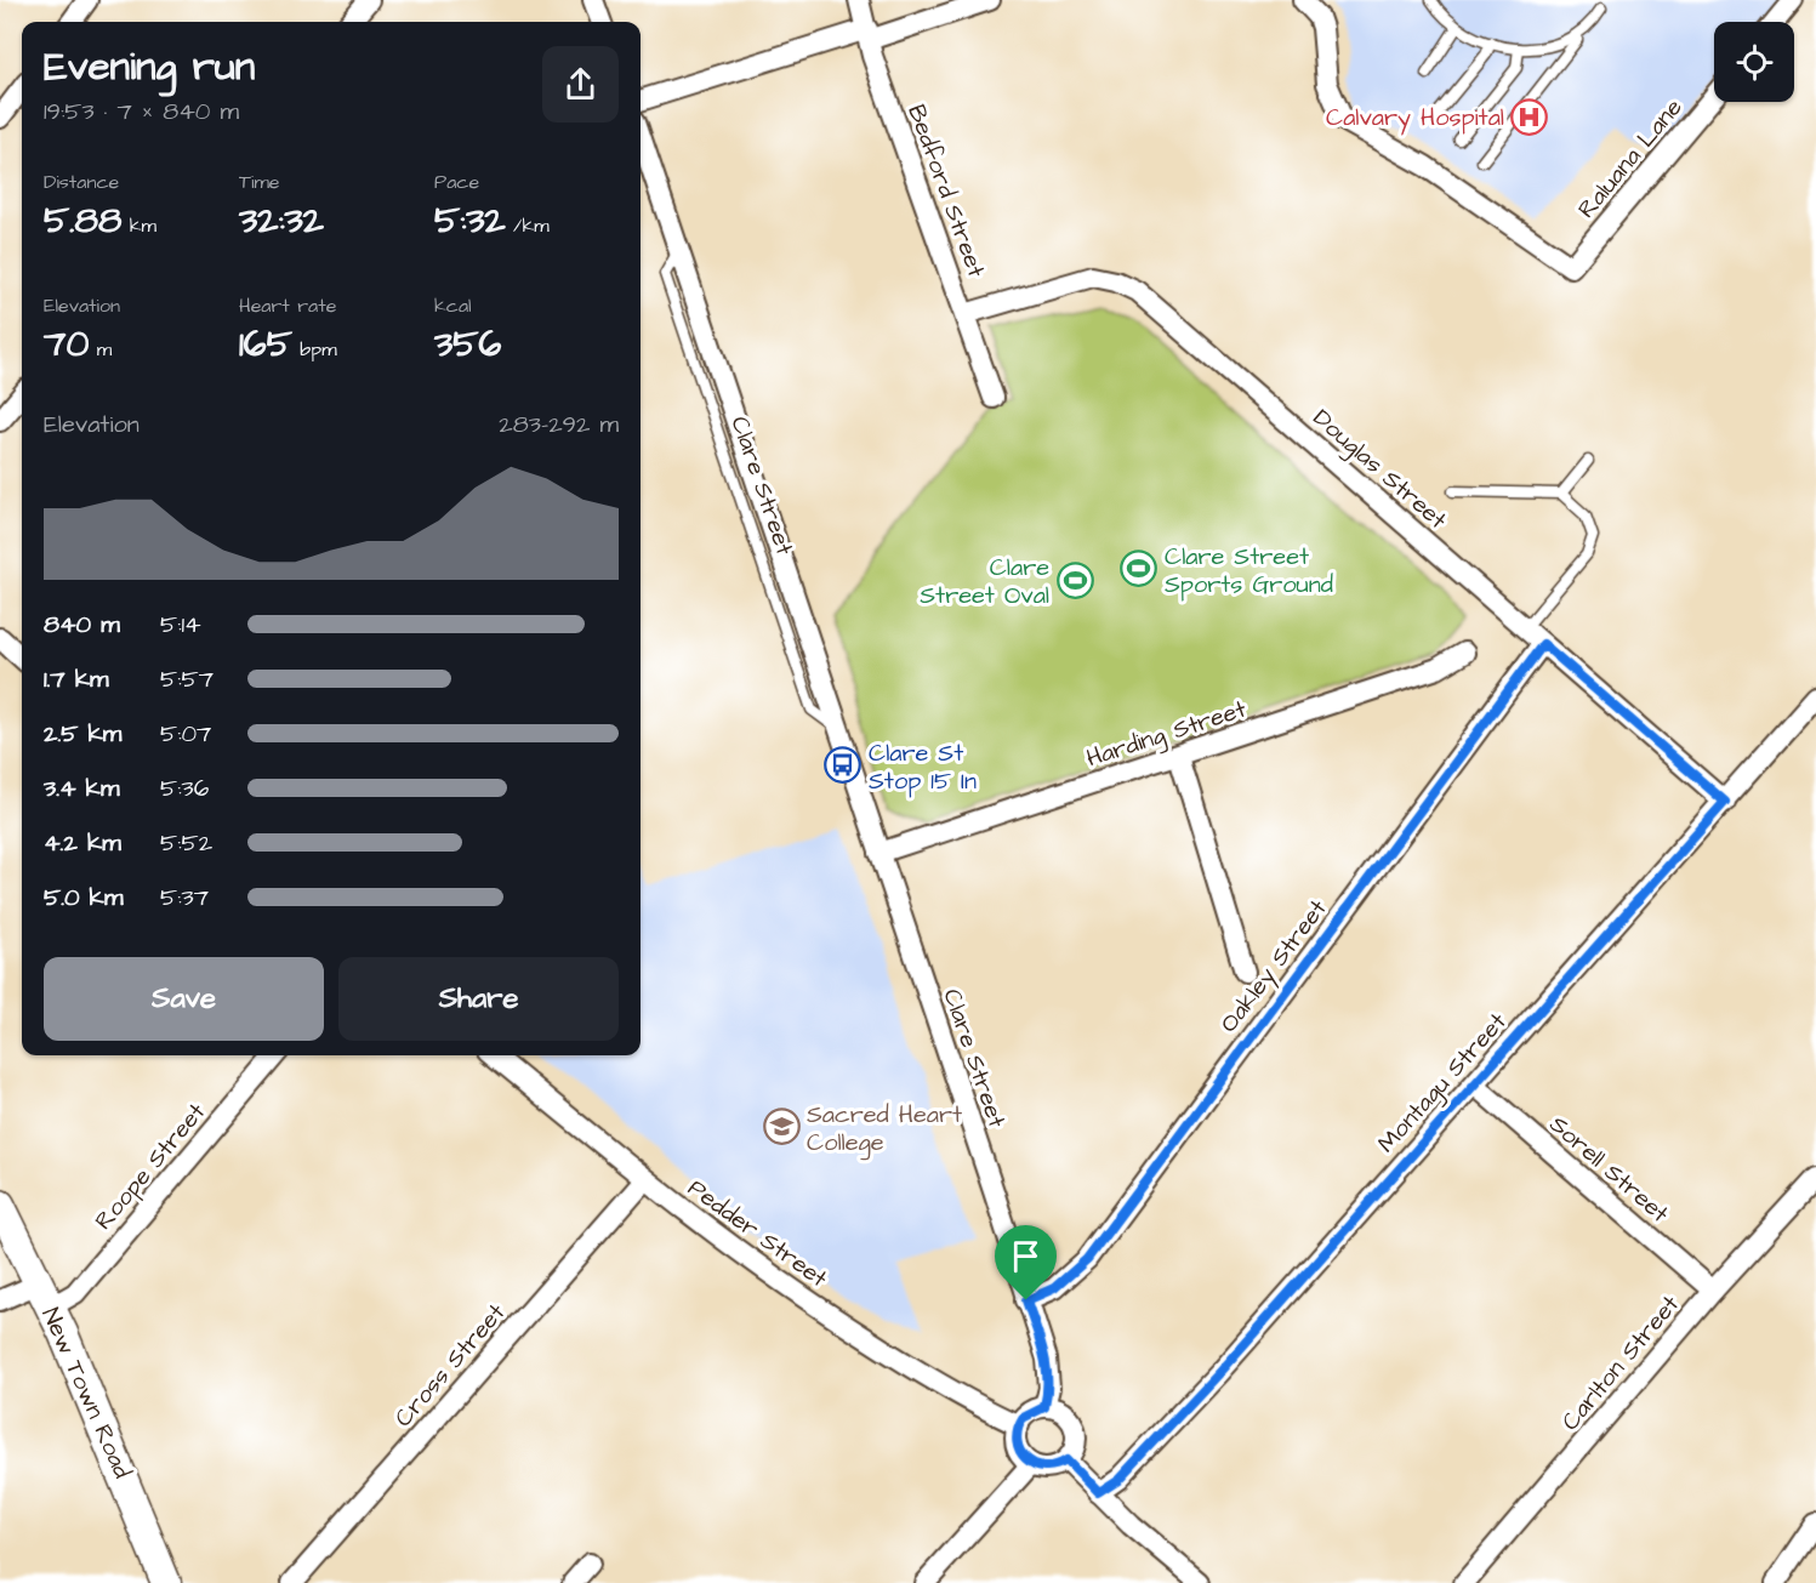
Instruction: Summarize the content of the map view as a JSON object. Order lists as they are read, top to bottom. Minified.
{"streets":{"main road":["New Town Road"],"street":["Raluana Lane","Bedford Street","Douglas Street","Clare Street","Harding Street","Oakley Street","Montagu Street","Roope Street","Sorell Street","Pedder Street","Carlton Street","Cross Street"]},"crossings":[["Bedford Street","Douglas Street"],["Douglas Street","Oakley Street"],["Douglas Street","Montagu Street"],["Clare Street","Harding Street"],["Clare Street","Oakley Street"],["Clare Street","Pedder Street"],["Montagu Street","Sorell Street"],["Roope Street","New Town Road"],["Sorell Street","Carlton Street"],["Pedder Street","Cross Street"]],"places":{"hospital":["Calvary Hospital"],"sports":["Clare Street Sports Ground","Clare Street Oval"],"bus stop":["Clare St Stop 15 In"],"school or university":["Sacred Heart College"]},"page":{"heading":["Evening run","19:53 · 7 × 840 m"],"stats":[["Distance","5.88 km"],["Time","32:32"],["Pace","5:32 /km"],["Elevation","70 m"],["Heart rate","165 bpm"],["kcal","356"]],"chart":["Elevation","283–292 m"],"list":[{"name":"840 m","note":"5:14"},{"name":"1.7 km","note":"5:57"},{"name":"2.5 km","note":"5:07"},{"name":"3.4 km","note":"5:36"},{"name":"4.2 km","note":"5:52"},{"name":"5.0 km","note":"5:37"}],"buttons":["Save","Share"]}}
